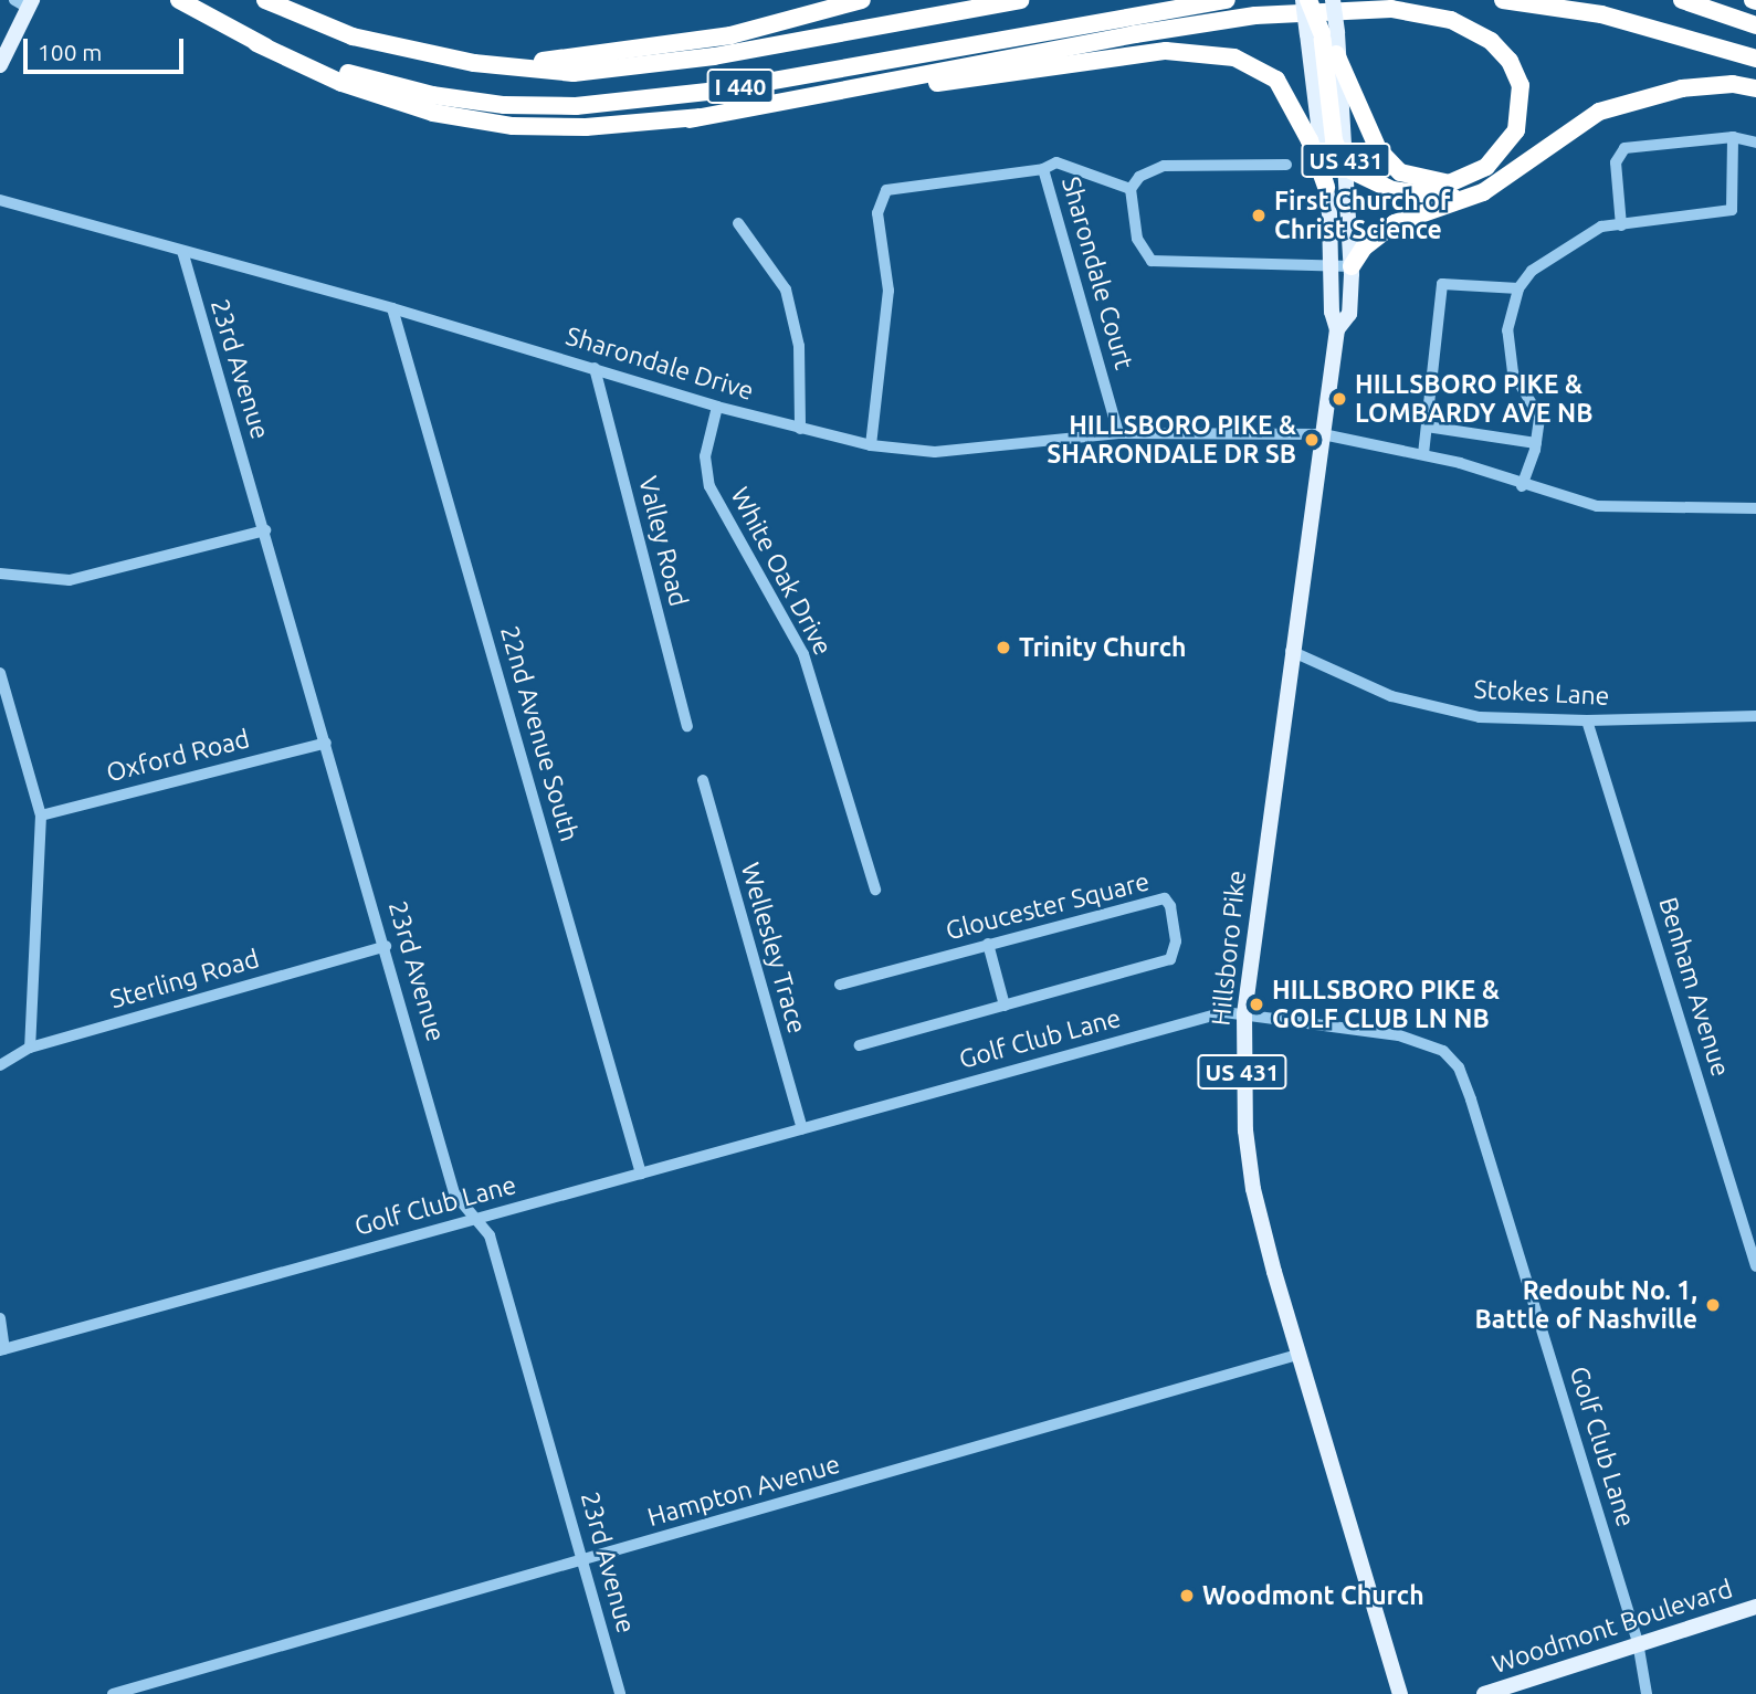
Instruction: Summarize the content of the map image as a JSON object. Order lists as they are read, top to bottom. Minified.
{"streets":{"highway":["I 440"],"main road":["US 431","Hillsboro Pike","Woodmont Boulevard"],"street":["Sharondale Court","Sharondale Drive","23rd Avenue","Valley Road","White Oak Drive","Stokes Lane","22nd Avenue South","Oxford Road","Gloucester Square","Wellesley Trace","Sterling Road","Benham Avenue","Golf Club Lane","Hampton Avenue"]},"crossings":[["Sharondale Court","Sharondale Drive"],["Sharondale Drive","23rd Avenue"],["Sharondale Drive","Valley Road"],["Sharondale Drive","White Oak Drive"],["Sharondale Drive","22nd Avenue South"],["Sharondale Drive","Hillsboro Pike"],["23rd Avenue","Oxford Road"],["23rd Avenue","Sterling Road"],["23rd Avenue","Golf Club Lane"],["23rd Avenue","Hampton Avenue"],["Stokes Lane","Hillsboro Pike"],["Stokes Lane","Benham Avenue"],["22nd Avenue South","Golf Club Lane"],["Wellesley Trace","Golf Club Lane"],["Hillsboro Pike","Golf Club Lane"],["Hillsboro Pike","Hampton Avenue"],["Golf Club Lane","Woodmont Boulevard"]],"places":["First Church of Christ Science","HILLSBORO PIKE & LOMBARDY AVE NB","HILLSBORO PIKE & SHARONDALE DR SB","Trinity Church","HILLSBORO PIKE & GOLF CLUB LN NB","Redoubt No. 1, Battle of Nashville","Woodmont Church"],"scale_bar":"100 m"}
